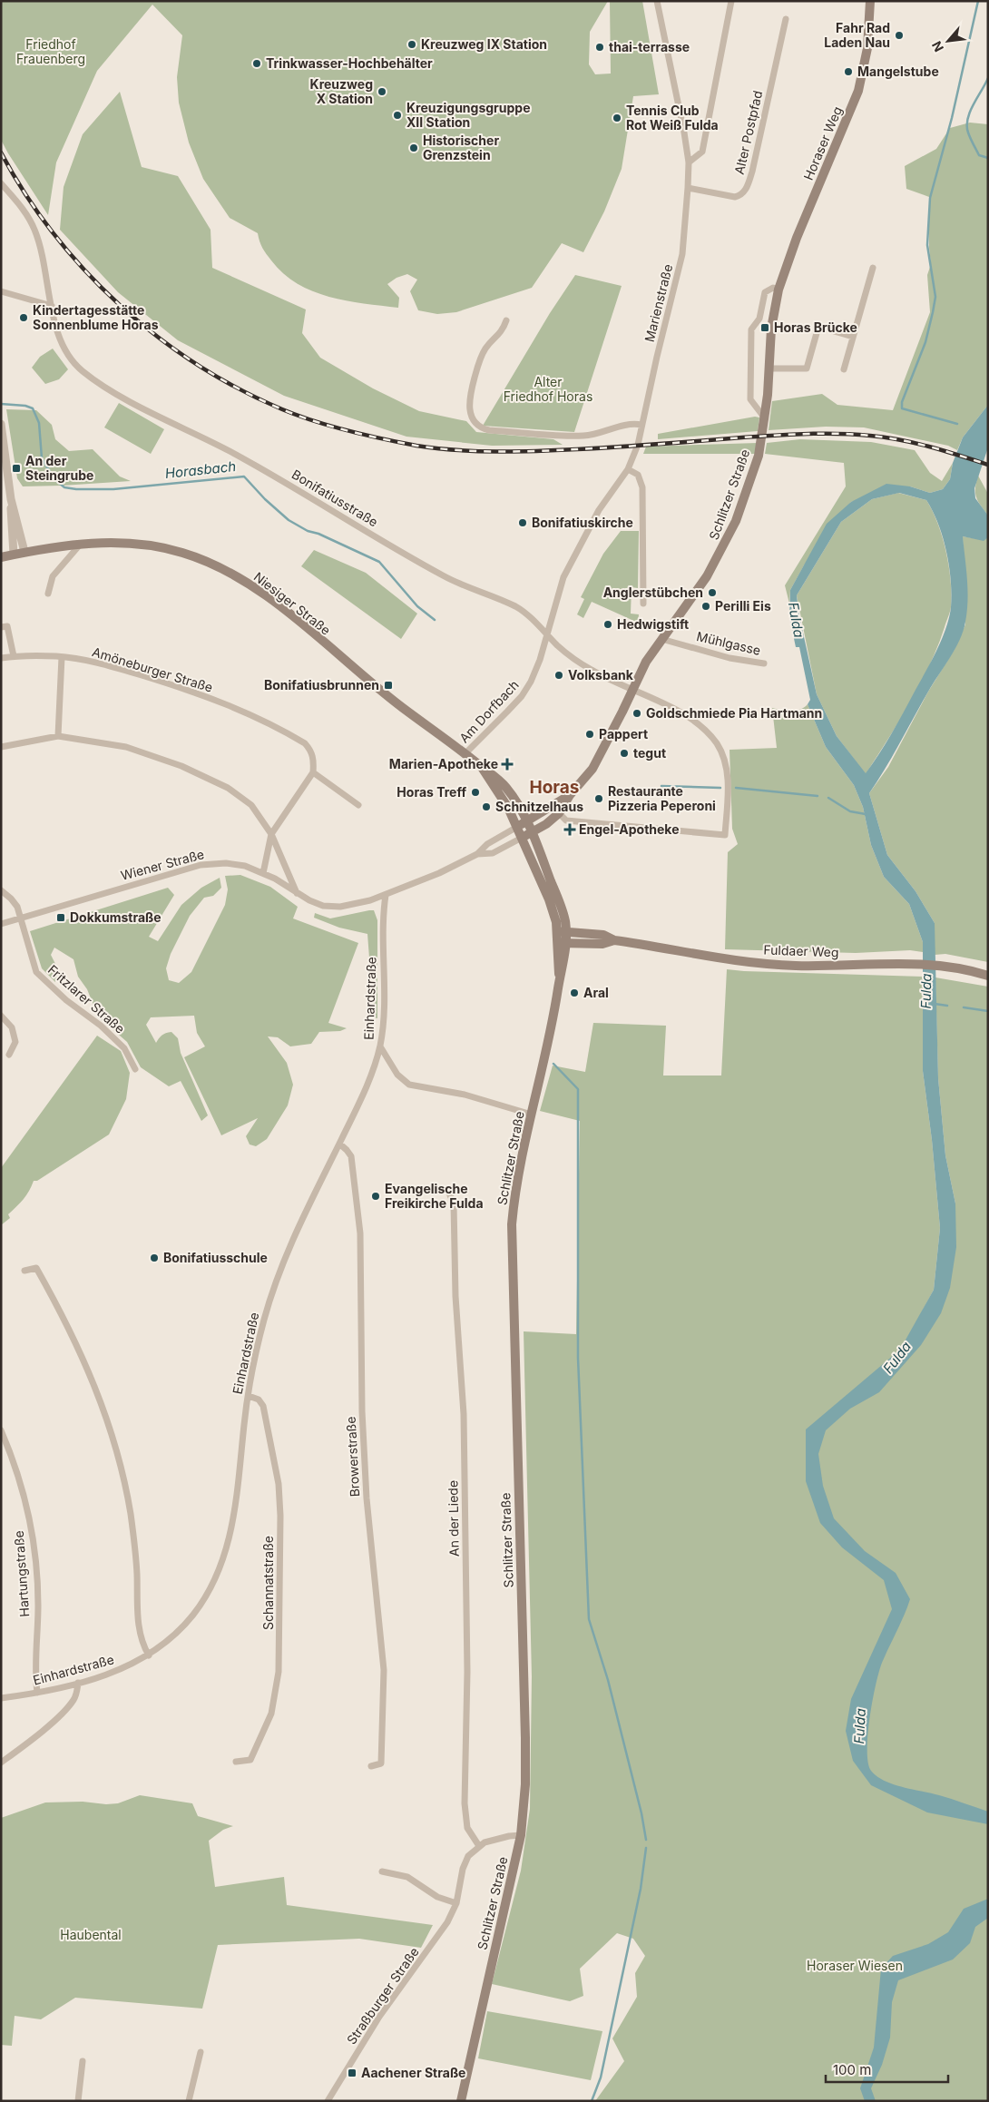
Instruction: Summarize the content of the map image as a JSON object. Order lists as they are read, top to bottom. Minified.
{"streets":{"main road":["Horaser Weg","Schlitzer Straße","Niesiger Straße","Fuldaer Weg"],"street":["Alter Postpfad","Marienstraße","Bonifatiusstraße","Mühlgasse","Amöneburger Straße","Am Dorfbach","Wiener Straße","Einhardstraße","Fritzlarer Straße","Browerstraße","An der Liede","Hartungstraße","Schannatstraße","Straßburger Straße"]},"crossings":[["Alter Postpfad","Marienstraße"],["Horaser Weg","Schlitzer Straße"],["Marienstraße","Am Dorfbach"],["Schlitzer Straße","Bonifatiusstraße"],["Schlitzer Straße","Niesiger Straße"],["Schlitzer Straße","Mühlgasse"],["Schlitzer Straße","Wiener Straße"],["Schlitzer Straße","Fuldaer Weg"],["Schlitzer Straße","Straßburger Straße"],["Bonifatiusstraße","Am Dorfbach"],["Niesiger Straße","Am Dorfbach"],["Niesiger Straße","Wiener Straße"],["Wiener Straße","Einhardstraße"],["Wiener Straße","Fritzlarer Straße"],["Einhardstraße","Browerstraße"],["Einhardstraße","Hartungstraße"],["Einhardstraße","Schannatstraße"],["An der Liede","Straßburger Straße"]],"districts":["Horas"],"water":["Horasbach","Fulda"],"parks":["Friedhof Frauenberg","Alter Friedhof Horas","Haubental","Horaser Wiesen"],"places":{"other":["Fahr Rad Laden Nau","Kreuzweg IX Station","thai-terrasse","Trinkwasser-Hochbehälter","Mangelstube","Kreuzweg X Station","Kreuzigungsgruppe XII Station","Tennis Club Rot Weiß Fulda","Historischer Grenzstein","Kindertagesstätte Sonnenblume Horas","Bonifatiuskirche","Anglerstübchen","Perilli Eis","Hedwigstift","Volksbank","Goldschmiede Pia Hartmann","Pappert","tegut","Horas Treff","Restaurante Pizzeria Peperoni","Schnitzelhaus","Aral","Evangelische Freikirche Fulda","Bonifatiusschule"],"transit":["Horas Brücke","An der Steingrube","Bonifatiusbrunnen","Dokkumstraße","Aachener Straße"],"health":["Marien-Apotheke","Engel-Apotheke"]},"scale_bar":"100 m","north":"bottom left"}
